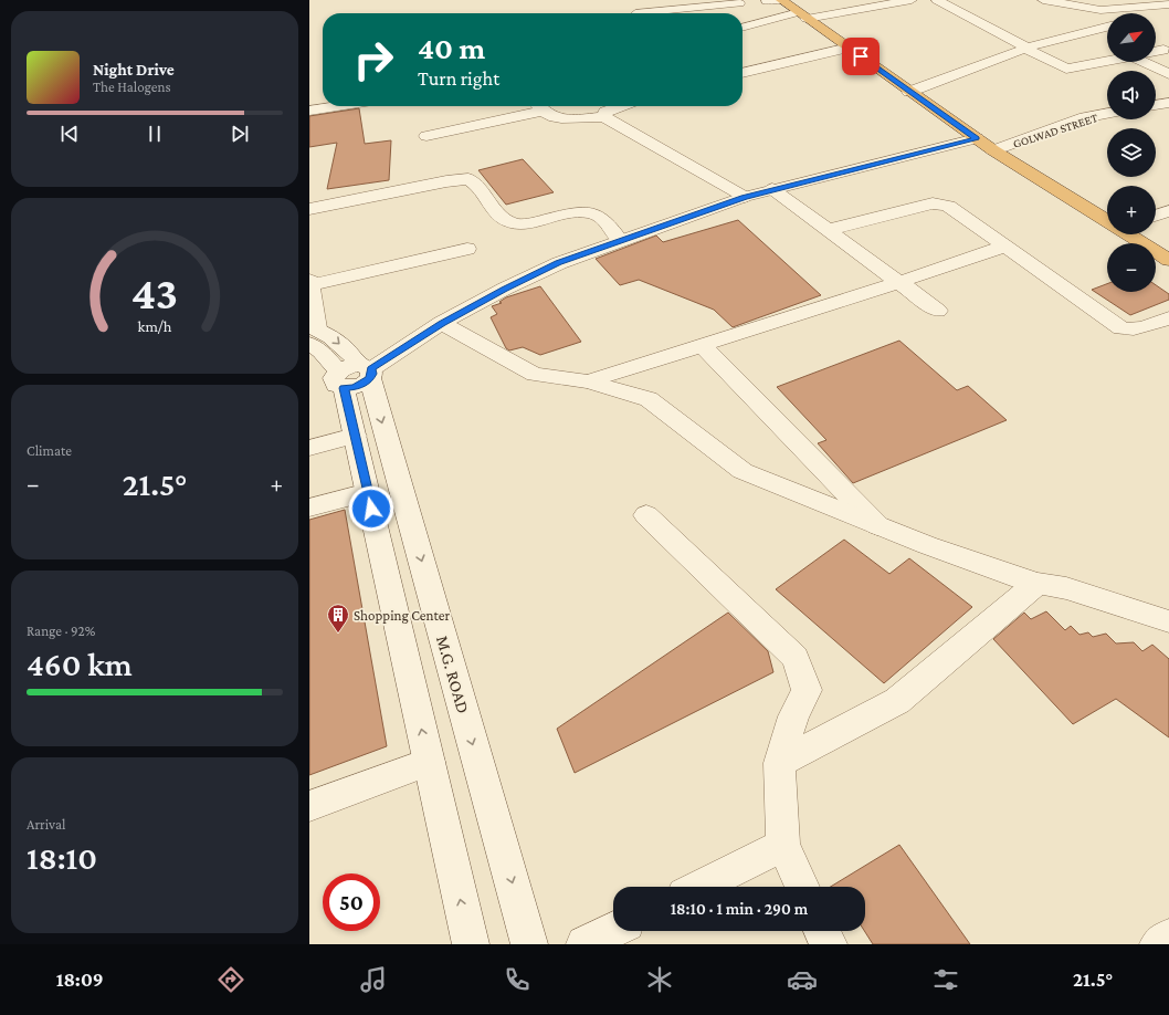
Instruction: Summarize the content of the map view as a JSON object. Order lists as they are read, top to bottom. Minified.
{"streets":{"street":["GOLWAD STREET","M.G. ROAD"]},"places":{"building":["Shopping Center"]},"north":"top right","page":{"map_buttons":["+","−"],"turn":["40 m","Turn right"],"song":["Night Drive","The Halogens"],"tile":["Climate",["Range · 92%","460 km"],["Arrival","18:10"]],"heat":["−","21.5°","+"],"limit":"50","trip":"18:10 · 1 min · 290 m","tabs":["18:09","21.5°"],"gauge":["43","km/h"]}}
